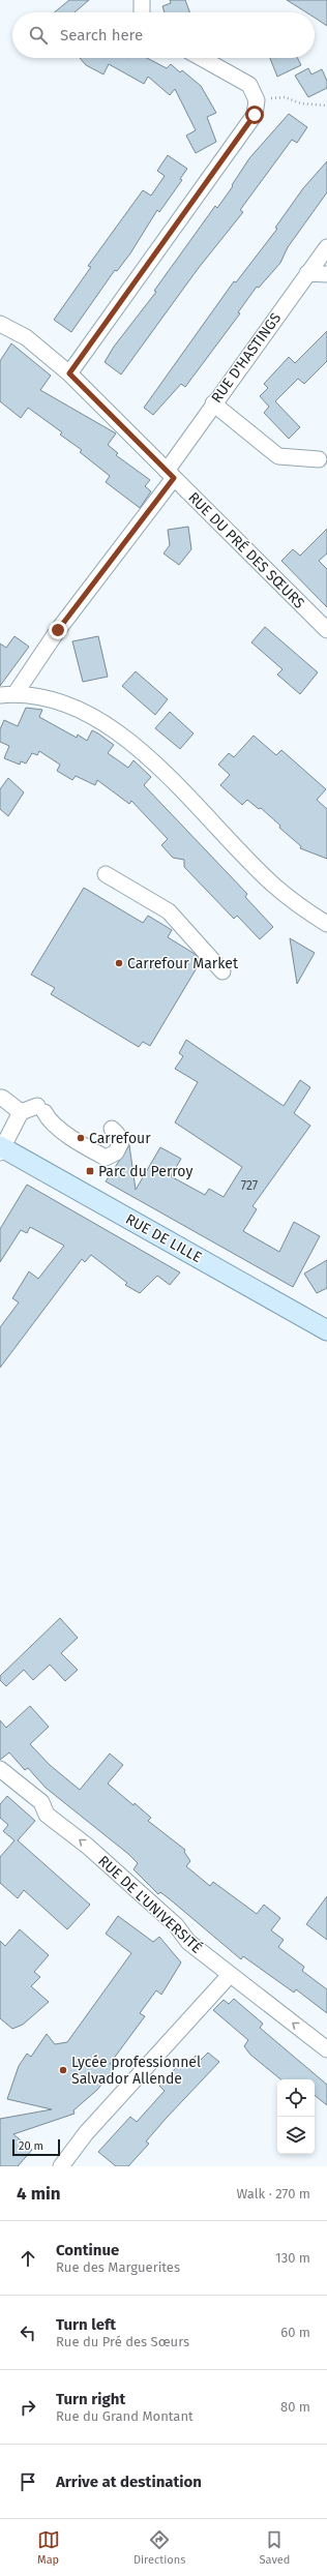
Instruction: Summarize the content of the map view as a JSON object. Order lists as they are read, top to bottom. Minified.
{"streets":{"main road":["RUE DE LILLE"],"street":["RUE D'HASTINGS","RUE DU PRÉ DES SŒURS","RUE DE L'UNIVERSITÉ"]},"crossings":[["RUE D'HASTINGS","RUE DU PRÉ DES SŒURS"]],"one_way":["RUE DE L'UNIVERSITÉ"],"places":{"other":["Carrefour Market","Carrefour","Lycée professionnel Salvador Allende"],"transit":["Parc du Perroy"]},"house_numbers":["727"],"scale_bar":"20 m","page":{"search":"Search here","scale":"20 m","heading":["4 min","Walk · 270 m"],"list":[["Continue","Rue des Marguerites","130 m"],["Turn left","Rue du Pré des Sœurs","60 m"],["Turn right","Rue du Grand Montant","80 m"],"Arrive at destination"],"nav":["Map","Directions","Saved"]}}
